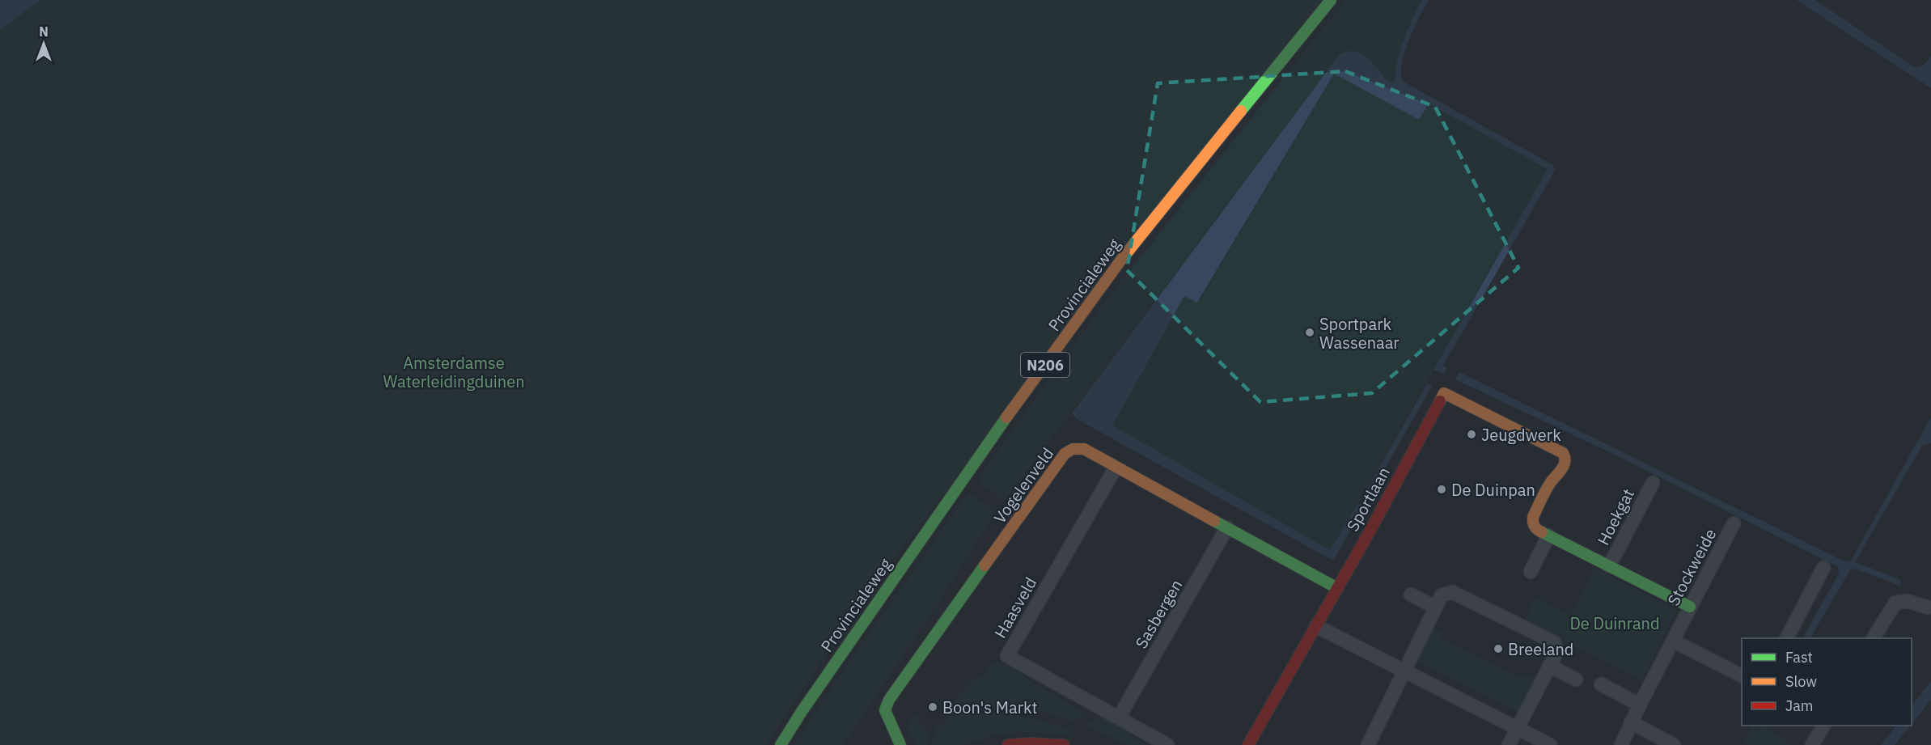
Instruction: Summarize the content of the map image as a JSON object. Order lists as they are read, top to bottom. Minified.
{"streets":{"street":["Provincialeweg","N206","Vogelenveld","Sportlaan","Hoekgat","Stockweide","Haasveld","Sasbergen"]},"crossings":[["Vogelenveld","Sportlaan"],["Vogelenveld","Haasveld"],["Vogelenveld","Sasbergen"],["Sportlaan","Hoekgat"],["Hoekgat","Stockweide"],["Haasveld","Sasbergen"]],"parks":["Amsterdamse Waterleidingduinen","De Duinrand"],"places":["Sportpark Wassenaar","Jeugdwerk","De Duinpan","Breeland","Boon's Markt"],"legend":["Fast","Slow","Jam"],"north":"top"}
